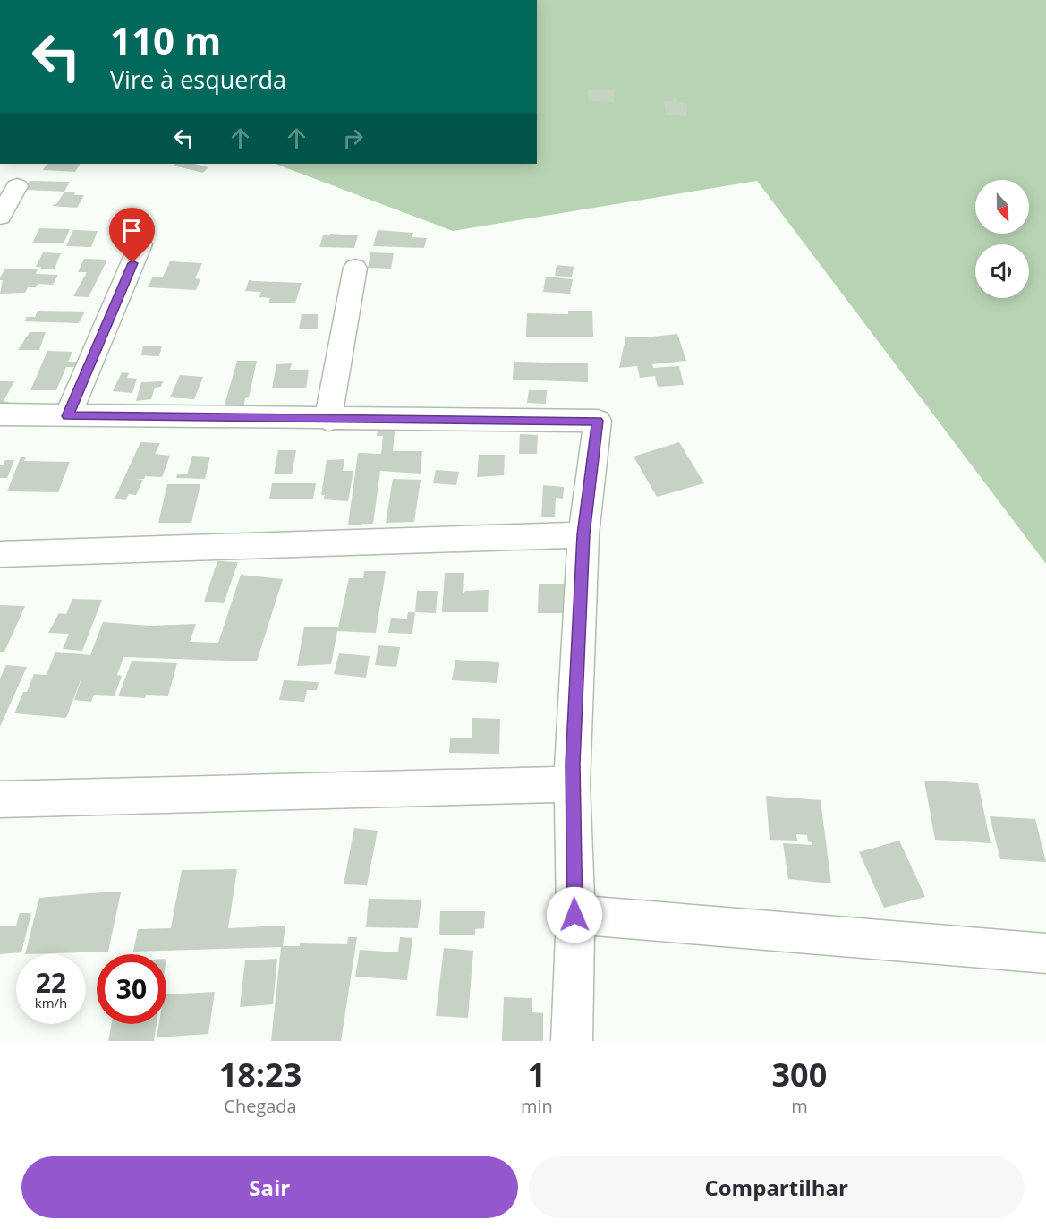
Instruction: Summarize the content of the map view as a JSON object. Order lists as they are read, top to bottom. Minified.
{"north":"bottom","page":{"turn":["110 m","Vire à esquerda"],"speed":"22 km/h","limit":"30","eta":["18:23","Chegada","1","min","300","m"],"buttons":["Sair","Compartilhar"]}}
